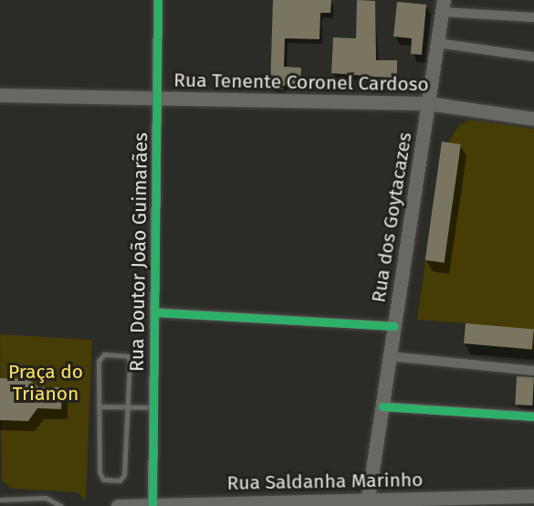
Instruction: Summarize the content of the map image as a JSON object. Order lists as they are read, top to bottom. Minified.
{"streets":{"main road":["Rua Tenente Coronel Cardoso","Rua dos Goytacazes","Rua Saldanha Marinho"],"street":["Rua Doutor João Guimarães"]},"crossings":[["Rua Tenente Coronel Cardoso","Rua dos Goytacazes"],["Rua Tenente Coronel Cardoso","Rua Doutor João Guimarães"],["Rua dos Goytacazes","Rua Saldanha Marinho"],["Rua Doutor João Guimarães","Rua Saldanha Marinho"]],"parks":["Praça do Trianon"]}
